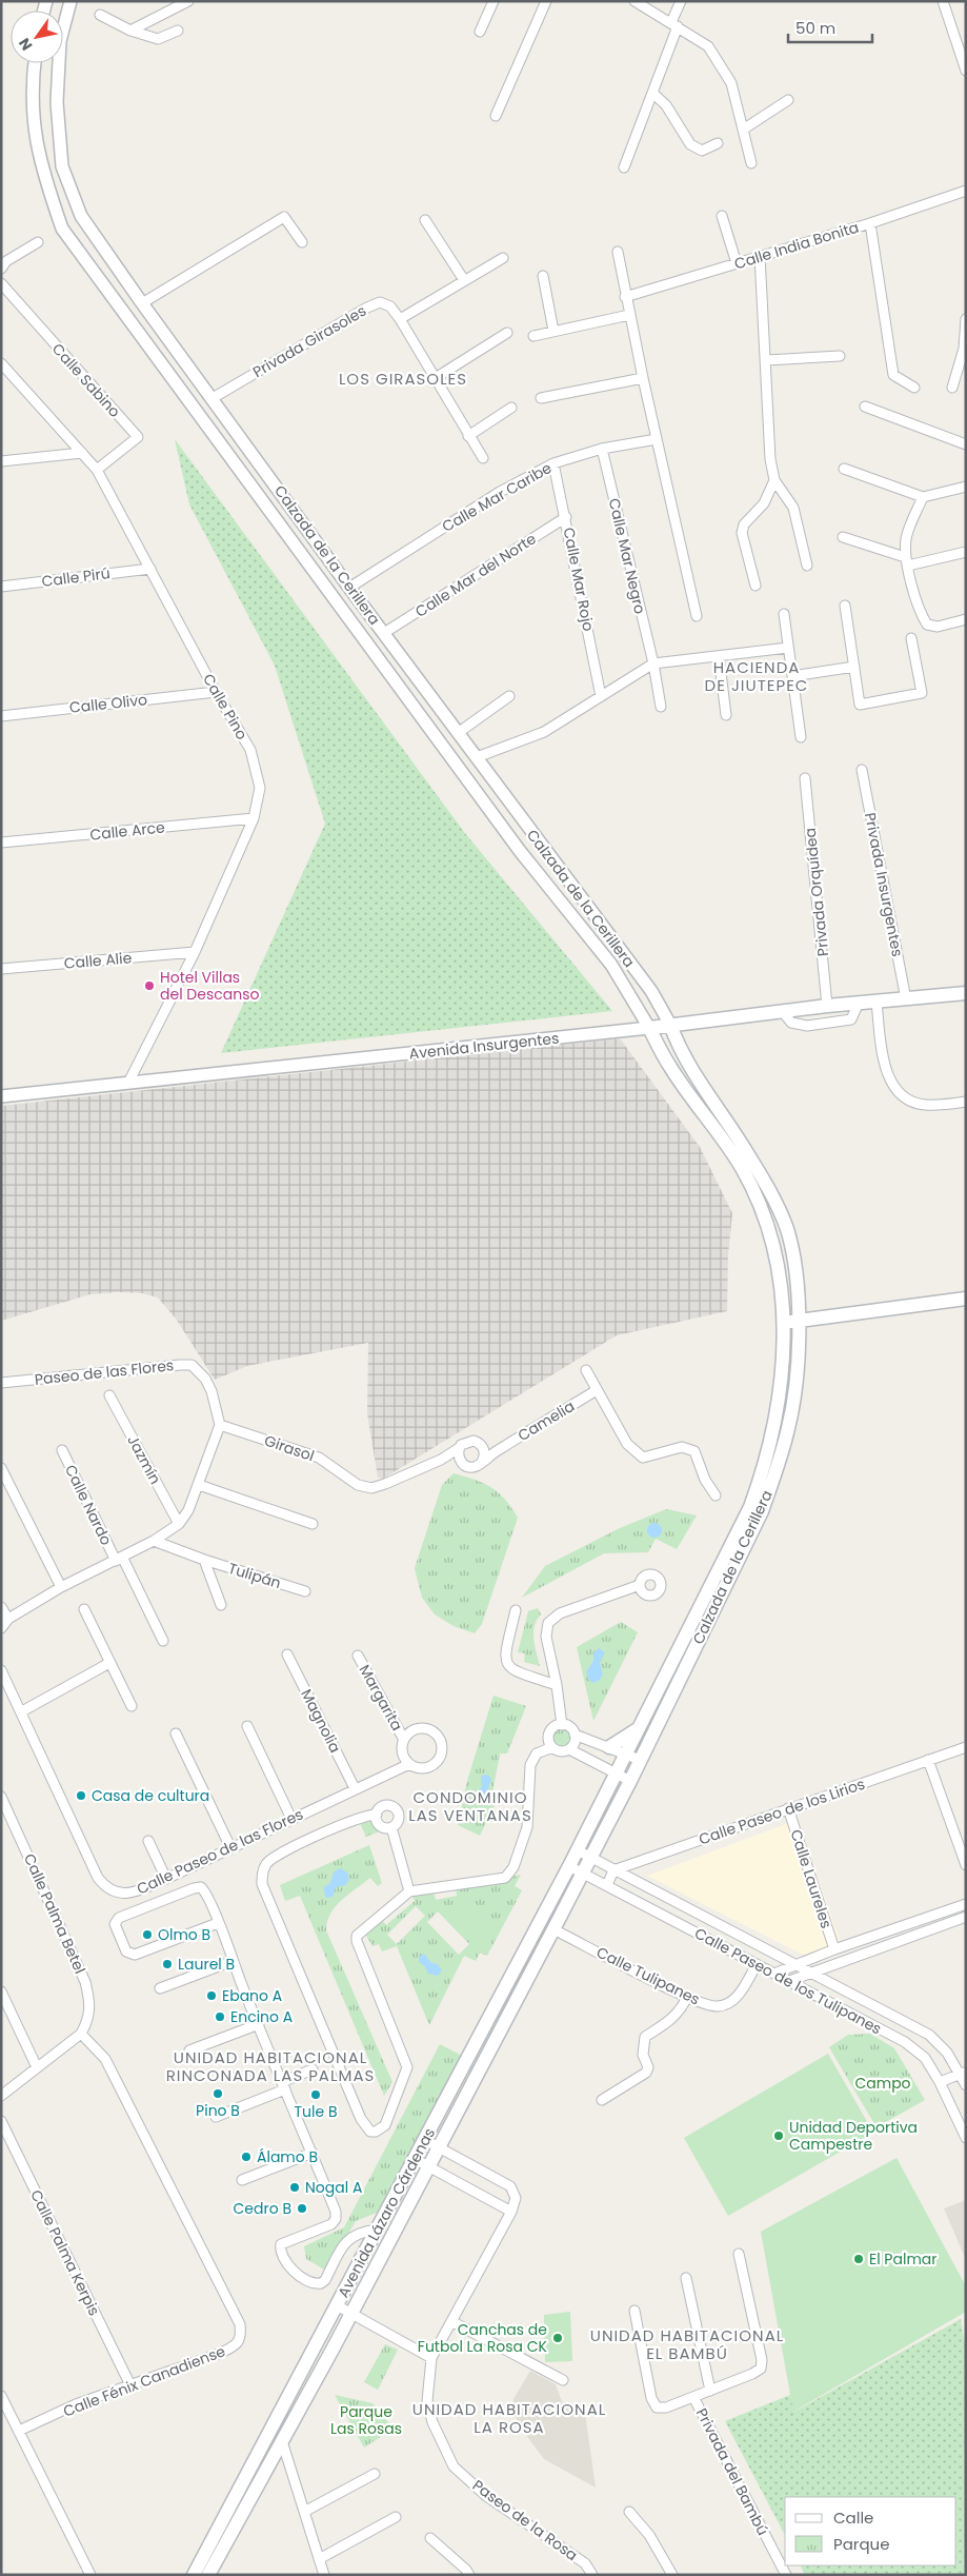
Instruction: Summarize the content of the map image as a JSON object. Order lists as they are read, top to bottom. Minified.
{"streets":{"main road":["Calzada de la Cerillera","Avenida Insurgentes","Avenida Lázaro Cárdenas"],"street":["Calle India Bonita","Privada Girasoles","Calle Sabino","Calle Mar Caribe","Calle Mar Negro","Calle Mar del Norte","Calle Pirú","Calle Mar Rojo","Calle Olivo","Calle Pino","Calle Arce","Privada Insurgentes","Privada Orquídea","Calle Alie","Paseo de las Flores","Camelia","Girasol","Jazmín","Calle Nardo","Tulipán","Margarita","Magnolia","Calle Paseo de los Lirios","Calle Paseo de las Flores","Calle Laureles","Calle Palma Betel","Calle Tulipanes","Calle Paseo de los Tulipanes","Calle Palma Kerpis","Calle Fénix Canadiense","Privada del Bambú","Paseo de la Rosa"]},"crossings":[["Privada Girasoles","Calzada de la Cerillera"],["Calle Sabino","Calle Pino"],["Calle Mar Caribe","Calzada de la Cerillera"],["Calle Mar Caribe","Calle Mar Negro"],["Calle Mar Caribe","Calle Mar Rojo"],["Calzada de la Cerillera","Calle Mar del Norte"],["Calzada de la Cerillera","Avenida Insurgentes"],["Calzada de la Cerillera","Calle Paseo de los Tulipanes"],["Calzada de la Cerillera","Avenida Lázaro Cárdenas"],["Calle Mar del Norte","Calle Mar Rojo"],["Calle Pirú","Calle Pino"],["Calle Olivo","Calle Pino"],["Calle Pino","Calle Arce"],["Calle Pino","Calle Alie"],["Calle Pino","Avenida Insurgentes"],["Privada Insurgentes","Avenida Insurgentes"],["Privada Orquídea","Avenida Insurgentes"],["Paseo de las Flores","Girasol"],["Camelia","Girasol"],["Margarita","Calle Paseo de las Flores"],["Magnolia","Calle Paseo de las Flores"],["Calle Paseo de los Lirios","Calle Laureles"],["Calle Paseo de los Lirios","Calle Paseo de los Tulipanes"],["Calle Palma Betel","Calle Fénix Canadiense"],["Calle Tulipanes","Calle Paseo de los Tulipanes"],["Calle Tulipanes","Avenida Lázaro Cárdenas"],["Calle Paseo de los Tulipanes","Avenida Lázaro Cárdenas"],["Calle Palma Kerpis","Calle Fénix Canadiense"]],"districts":["LOS GIRASOLES","HACIENDA DE JIUTEPEC","CONDOMINIO LAS VENTANAS","UNIDAD HABITACIONAL RINCONADA LAS PALMAS","UNIDAD HABITACIONAL EL BAMBÚ","UNIDAD HABITACIONAL LA ROSA"],"parks":["Campo","Parque Las Rosas"],"places":["Hotel Villas del Descanso","Casa de cultura","Olmo B","Laurel B","Ebano A","Encino A","Pino B","Tule B","Unidad Deportiva Campestre","Álamo B","Nogal A","Cedro B","El Palmar","Canchas de Futbol La Rosa CK"],"legend":["Calle","Parque"],"scale_bar":"50 m","north":"bottom left"}
